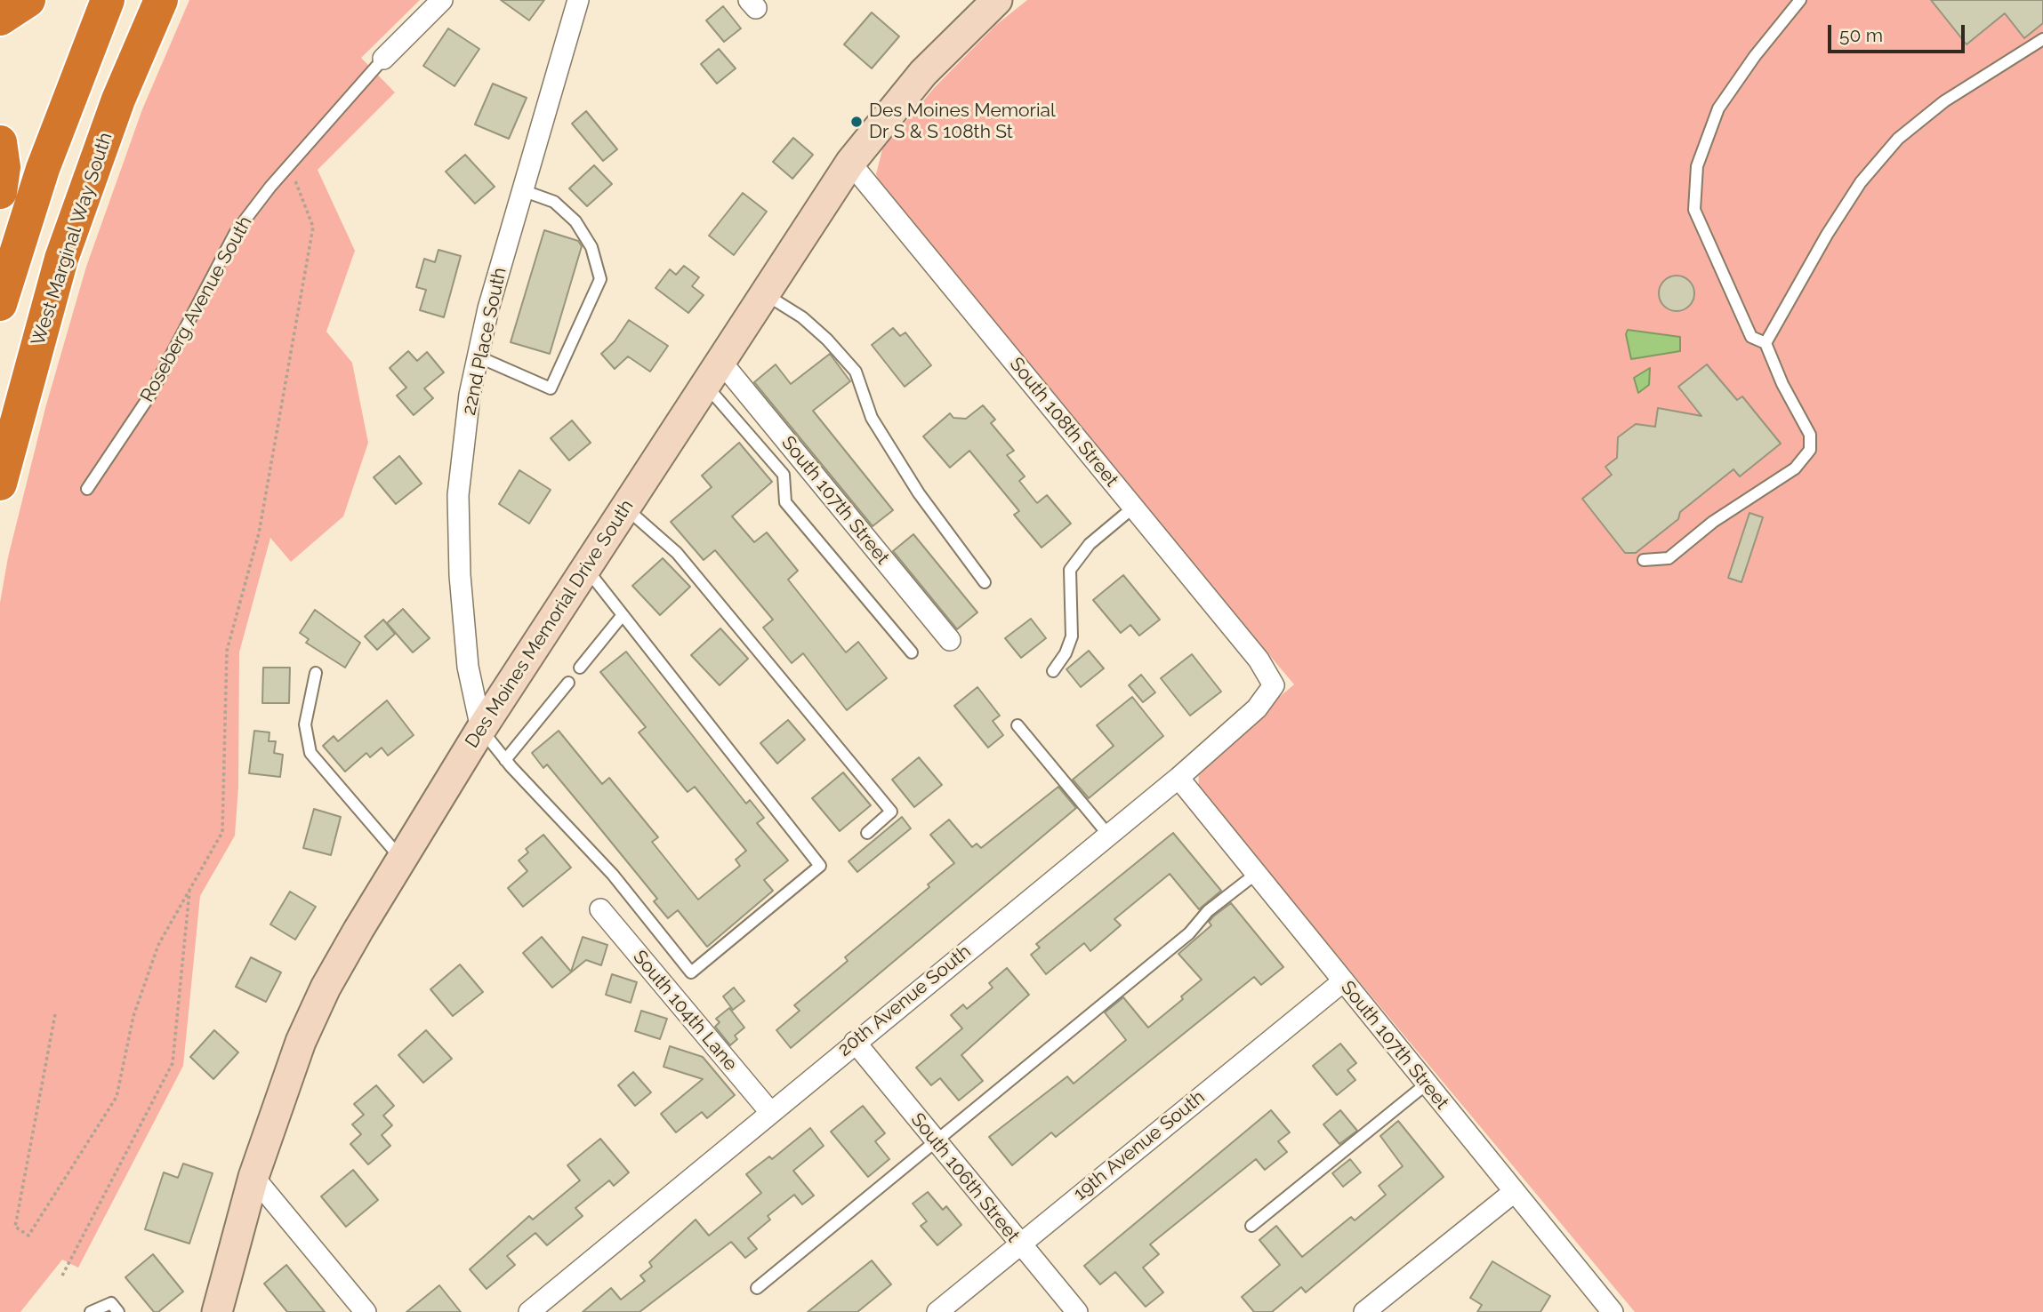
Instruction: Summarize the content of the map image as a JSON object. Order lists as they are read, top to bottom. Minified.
{"streets":{"highway":["West Marginal Way South"],"main road":["Des Moines Memorial Drive South"],"street":["Roseberg Avenue South","22nd Place South","South 108th Street","South 107th Street","20th Avenue South","South 104th Lane","19th Avenue South","South 106th Street"]},"crossings":[["22nd Place South","Des Moines Memorial Drive South"],["South 108th Street","Des Moines Memorial Drive South"],["South 108th Street","20th Avenue South"],["South 107th Street","Des Moines Memorial Drive South"],["South 107th Street","20th Avenue South"],["South 107th Street","19th Avenue South"],["20th Avenue South","South 104th Lane"],["20th Avenue South","South 106th Street"],["19th Avenue South","South 106th Street"]],"places":["Des Moines Memorial Dr S & S 108th St"],"scale_bar":"50 m"}
